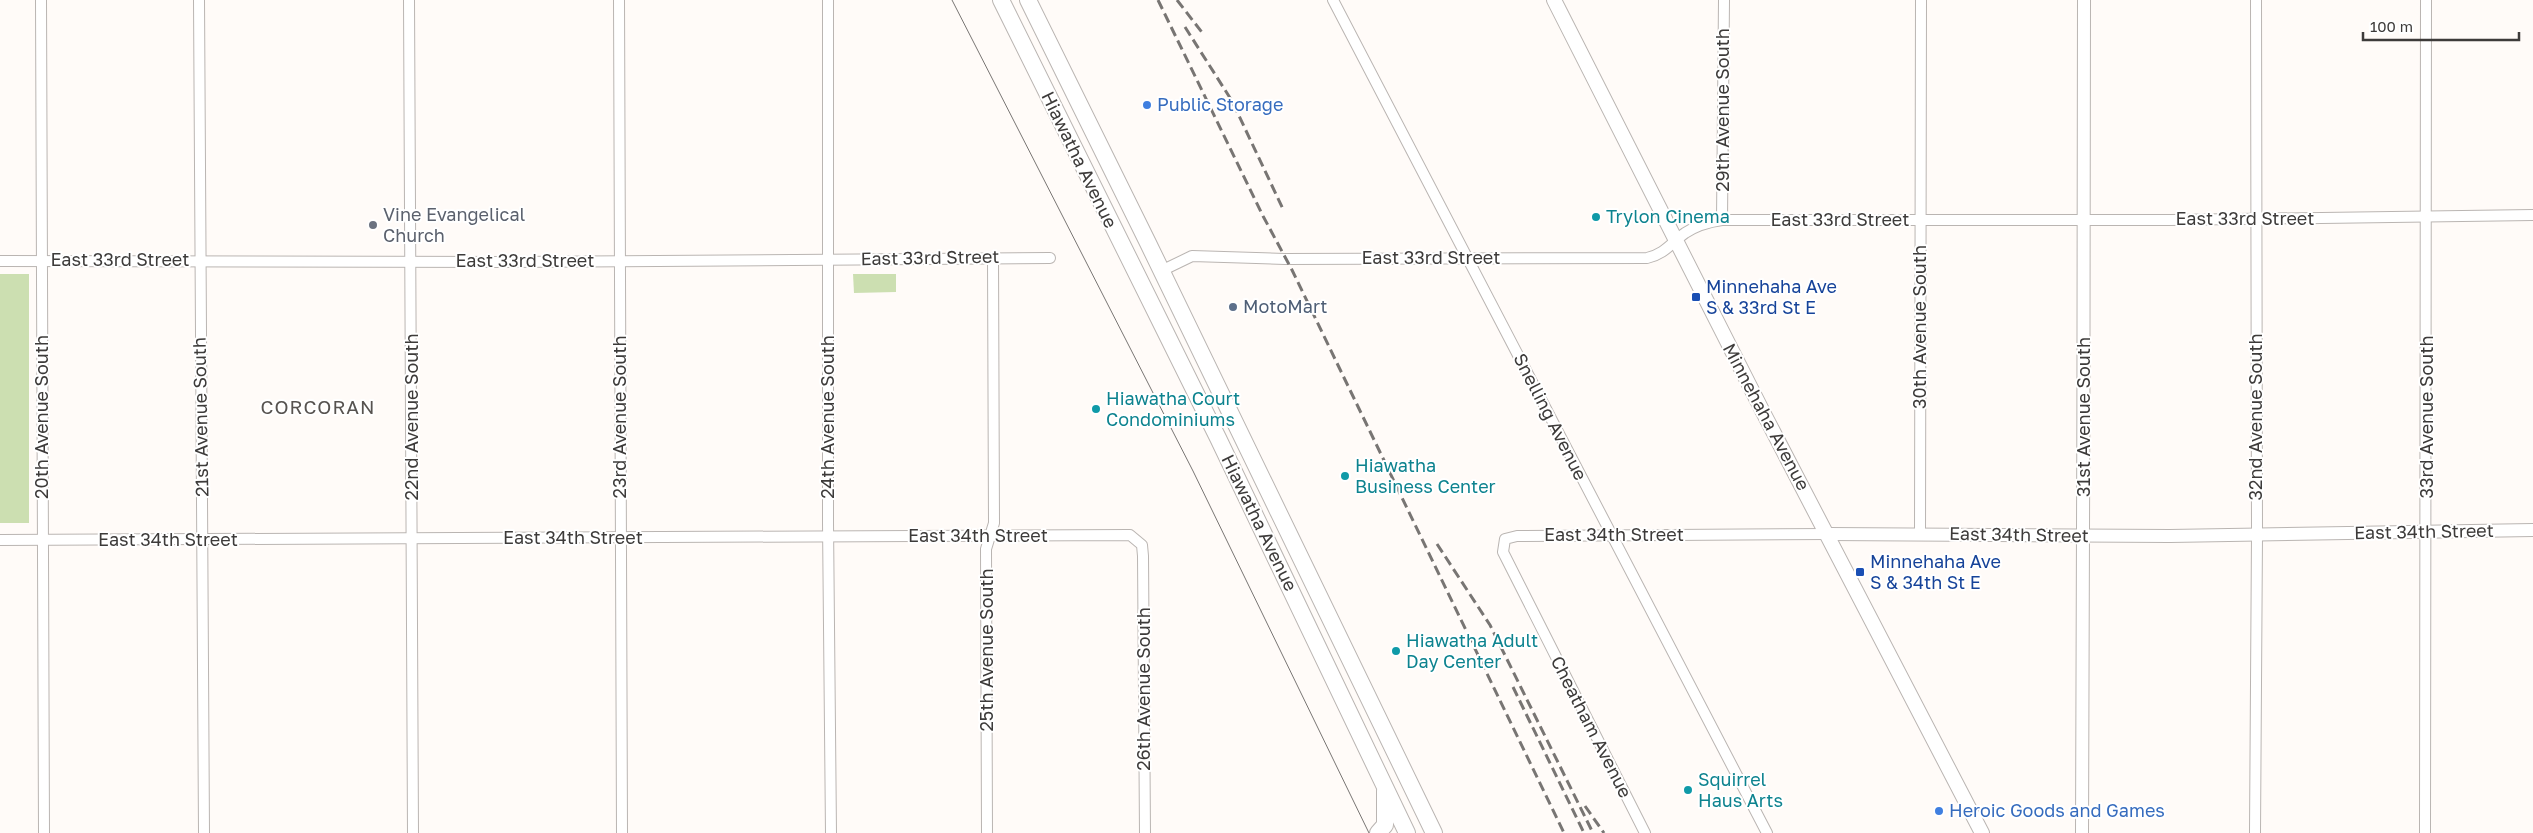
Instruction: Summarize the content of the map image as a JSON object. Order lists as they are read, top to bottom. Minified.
{"streets":{"highway":["Hiawatha Avenue"],"main road":["Minnehaha Avenue"],"street":["29th Avenue South","East 33rd Street","30th Avenue South","20th Avenue South","21st Avenue South","22nd Avenue South","23rd Avenue South","24th Avenue South","Snelling Avenue","31st Avenue South","32nd Avenue South","33rd Avenue South","East 34th Street","25th Avenue South","26th Avenue South","Cheatham Avenue"]},"crossings":[["29th Avenue South","East 33rd Street"],["Hiawatha Avenue","East 33rd Street"],["East 33rd Street","30th Avenue South"],["East 33rd Street","20th Avenue South"],["East 33rd Street","21st Avenue South"],["East 33rd Street","22nd Avenue South"],["East 33rd Street","23rd Avenue South"],["East 33rd Street","24th Avenue South"],["East 33rd Street","Snelling Avenue"],["East 33rd Street","Minnehaha Avenue"],["East 33rd Street","31st Avenue South"],["East 33rd Street","32nd Avenue South"],["East 33rd Street","33rd Avenue South"],["East 33rd Street","25th Avenue South"],["30th Avenue South","East 34th Street"],["20th Avenue South","East 34th Street"],["21st Avenue South","East 34th Street"],["22nd Avenue South","East 34th Street"],["23rd Avenue South","East 34th Street"],["24th Avenue South","East 34th Street"],["Snelling Avenue","East 34th Street"],["Minnehaha Avenue","East 34th Street"],["31st Avenue South","East 34th Street"],["32nd Avenue South","East 34th Street"],["33rd Avenue South","East 34th Street"],["East 34th Street","25th Avenue South"],["East 34th Street","26th Avenue South"],["East 34th Street","Cheatham Avenue"]],"districts":["CORCORAN"],"places":{"other":["Public Storage","Trylon Cinema","Vine Evangelical Church","MotoMart","Hiawatha Court Condominiums","Hiawatha Business Center","Hiawatha Adult Day Center","Squirrel Haus Arts","Heroic Goods and Games"],"transit":["Minnehaha Ave S & 33rd St E","Minnehaha Ave S & 34th St E"]},"scale_bar":"100 m"}
